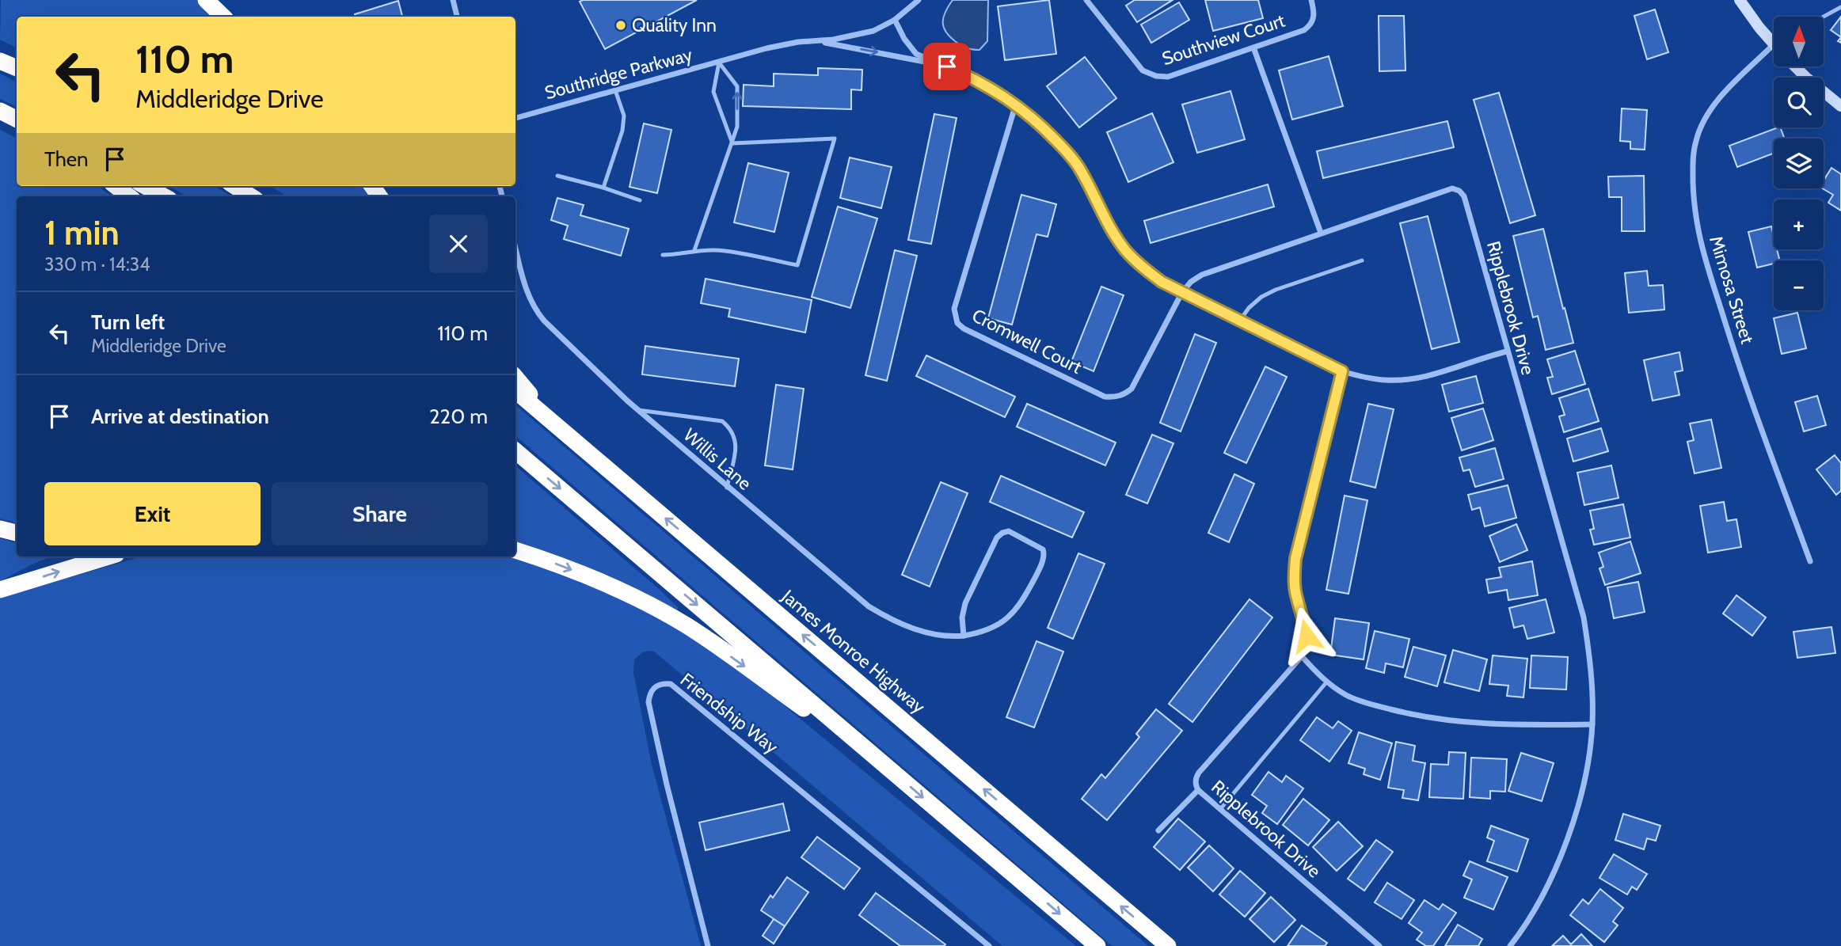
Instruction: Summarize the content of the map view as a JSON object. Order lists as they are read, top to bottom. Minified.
{"streets":{"highway":["James Monroe Highway"],"street":["Southview Court","Southridge Parkway","Mimosa Street","Ripplebrook Drive","Cromwell Court","Willis Lane","Friendship Way"]},"crossings":[["Ripplebrook Drive","Cromwell Court"]],"places":["Quality Inn"],"north":"top","page":{"map_buttons":["+","−"],"turn":["110 m","Middleridge Drive"],"then":"Then","heading":["1 min","330 m · 14:34"],"list":[{"name":"Turn left","note":"Middleridge Drive","value":"110 m"},{"name":"Arrive at destination","value":"220 m"}],"buttons":["Exit","Share"]}}
